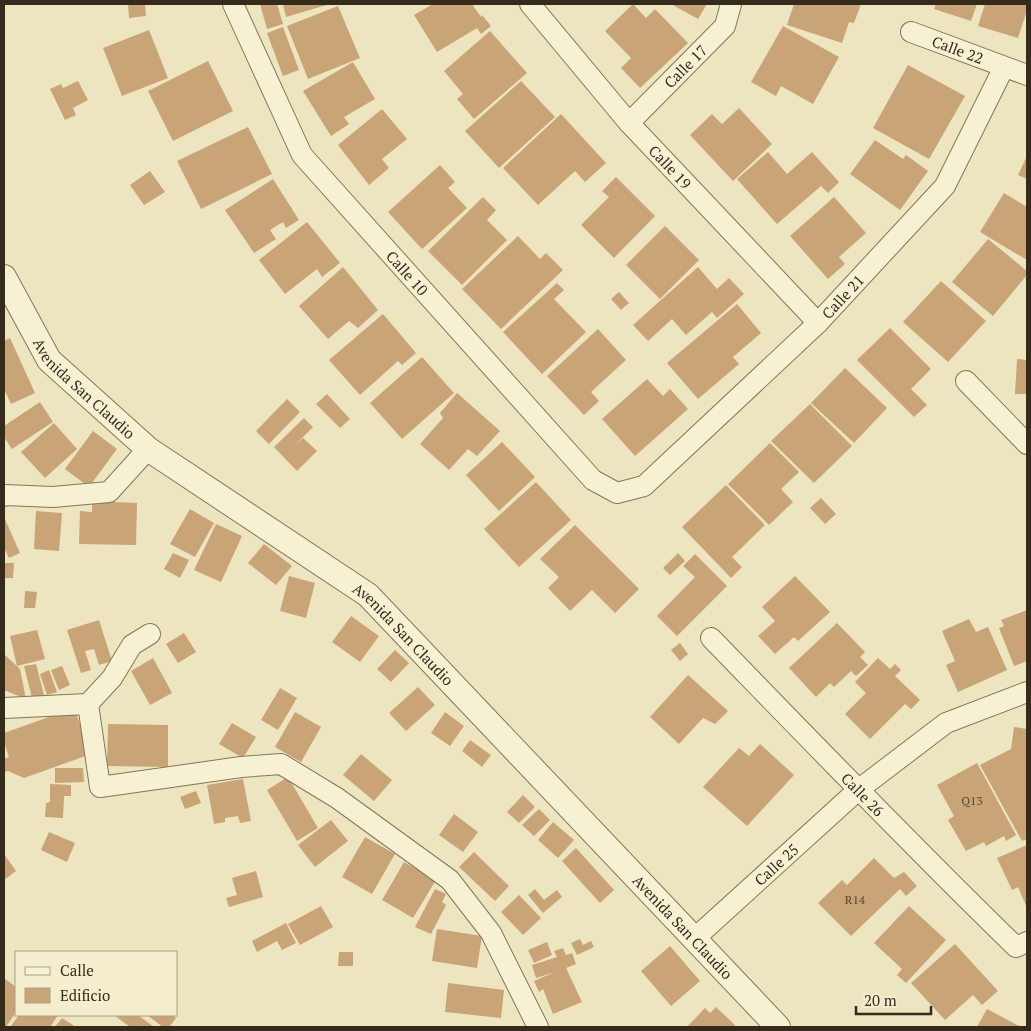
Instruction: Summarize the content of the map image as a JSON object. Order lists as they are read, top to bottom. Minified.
{"streets":{"street":["Calle 22","Calle 17","Calle 19","Calle 10","Calle 21","Avenida San Claudio","Calle 26","Calle 25"]},"crossings":[["Calle 22","Calle 21"],["Calle 17","Calle 19"],["Calle 19","Calle 21"],["Calle 10","Calle 21"],["Avenida San Claudio","Calle 25"],["Calle 26","Calle 25"]],"house_numbers":["Q13","R14"],"legend":["Calle","Edificio"],"scale_bar":"20 m"}
